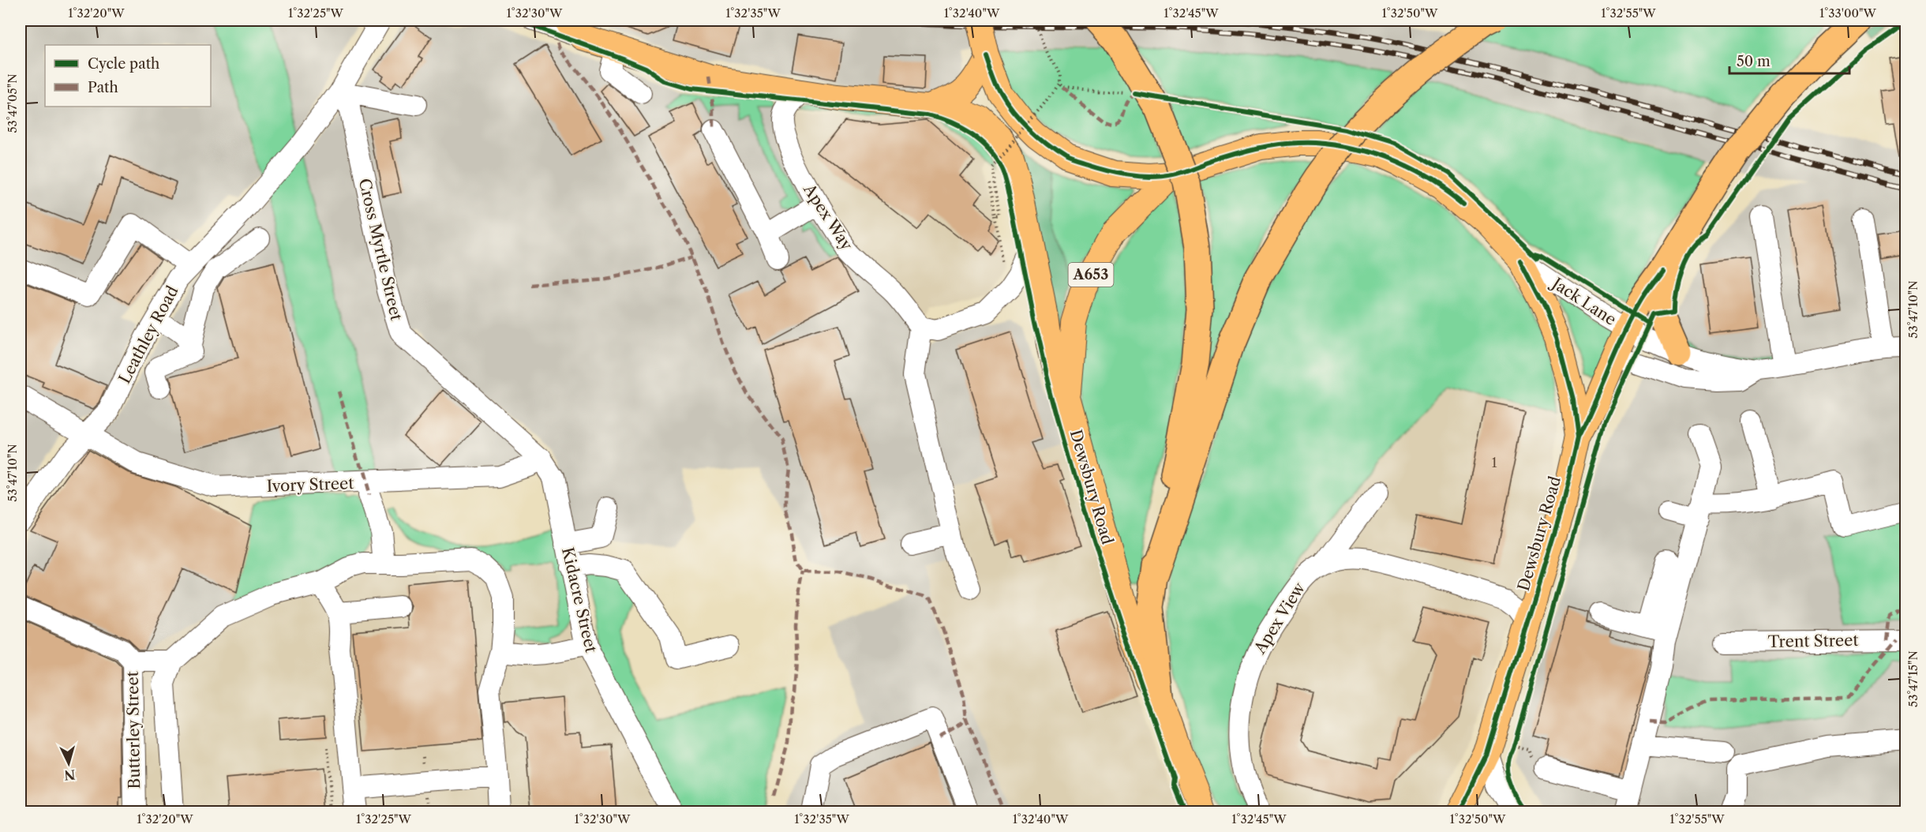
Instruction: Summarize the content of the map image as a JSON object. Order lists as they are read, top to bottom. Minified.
{"streets":{"main road":["A653","Dewsbury Road"],"street":["Apex Way","Cross Myrtle Street","Jack Lane","Leathley Road","Ivory Street","Kidacre Street","Apex View","Trent Street","Butterley Street"]},"crossings":[["Apex Way","A653"],["Cross Myrtle Street","Leathley Road"],["Cross Myrtle Street","Ivory Street"],["Cross Myrtle Street","Kidacre Street"],["A653","Dewsbury Road"],["Jack Lane","Dewsbury Road"],["Leathley Road","Ivory Street"],["Ivory Street","Kidacre Street"],["Dewsbury Road","Apex View"]],"house_numbers":["1"],"legend":["Cycle path","Path"],"scale_bar":"50 m","north":"bottom","coordinates":["1°32'20\"W","1°32'25\"W","1°32'30\"W","1°32'35\"W","1°32'40\"W","1°32'45\"W","1°32'50\"W","1°32'55\"W","1°33'00\"W","53°47'05\"N","53°47'10\"N","53°47'15\"N"]}
